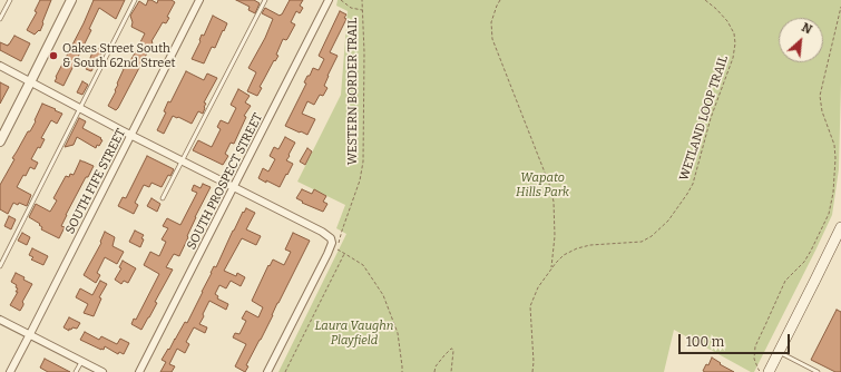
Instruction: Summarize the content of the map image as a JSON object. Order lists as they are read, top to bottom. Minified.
{"streets":{"street":["SOUTH FIFE STREET","SOUTH PROSPECT STREET"],"path":["WESTERN BORDER TRAIL","WETLAND LOOP TRAIL"]},"parks":["Wapato Hills Park","Laura Vaughn Playfield"],"places":["Oakes Street South & South 62nd Street"],"scale_bar":"100 m","north":"top right"}
